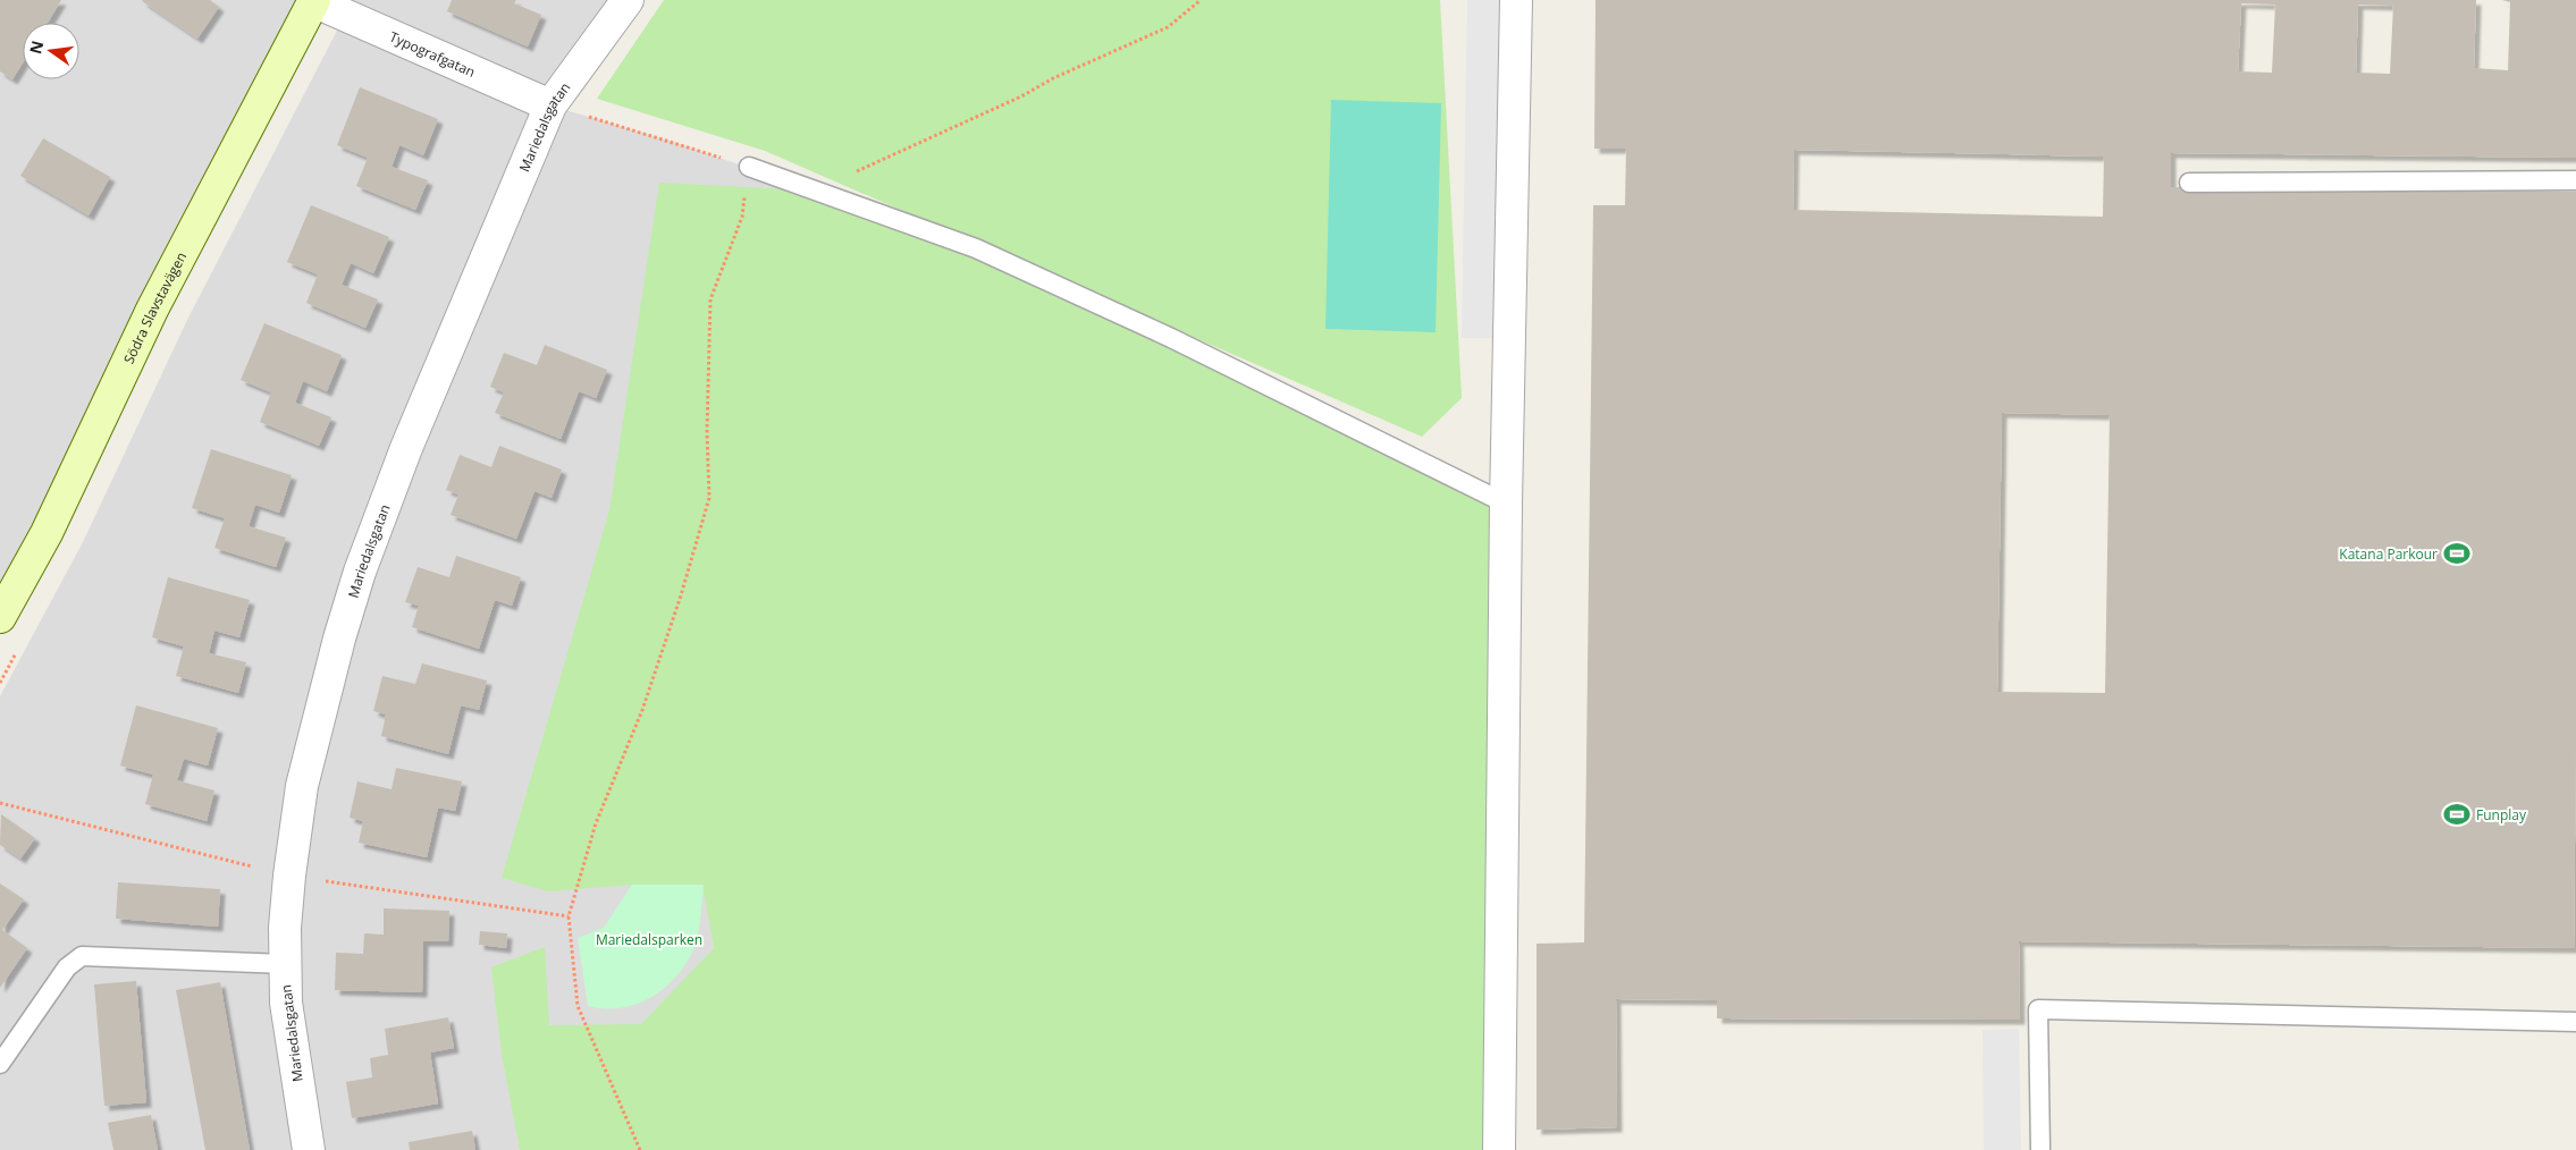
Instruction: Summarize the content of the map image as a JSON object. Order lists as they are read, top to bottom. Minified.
{"streets":{"street":["Typografgatan","Mariedalsgatan","Södra Slavstavägen"]},"crossings":[["Typografgatan","Mariedalsgatan"],["Typografgatan","Södra Slavstavägen"]],"parks":["Mariedalsparken"],"places":{"sports":["Katana Parkour","Funplay"]},"north":"left"}
